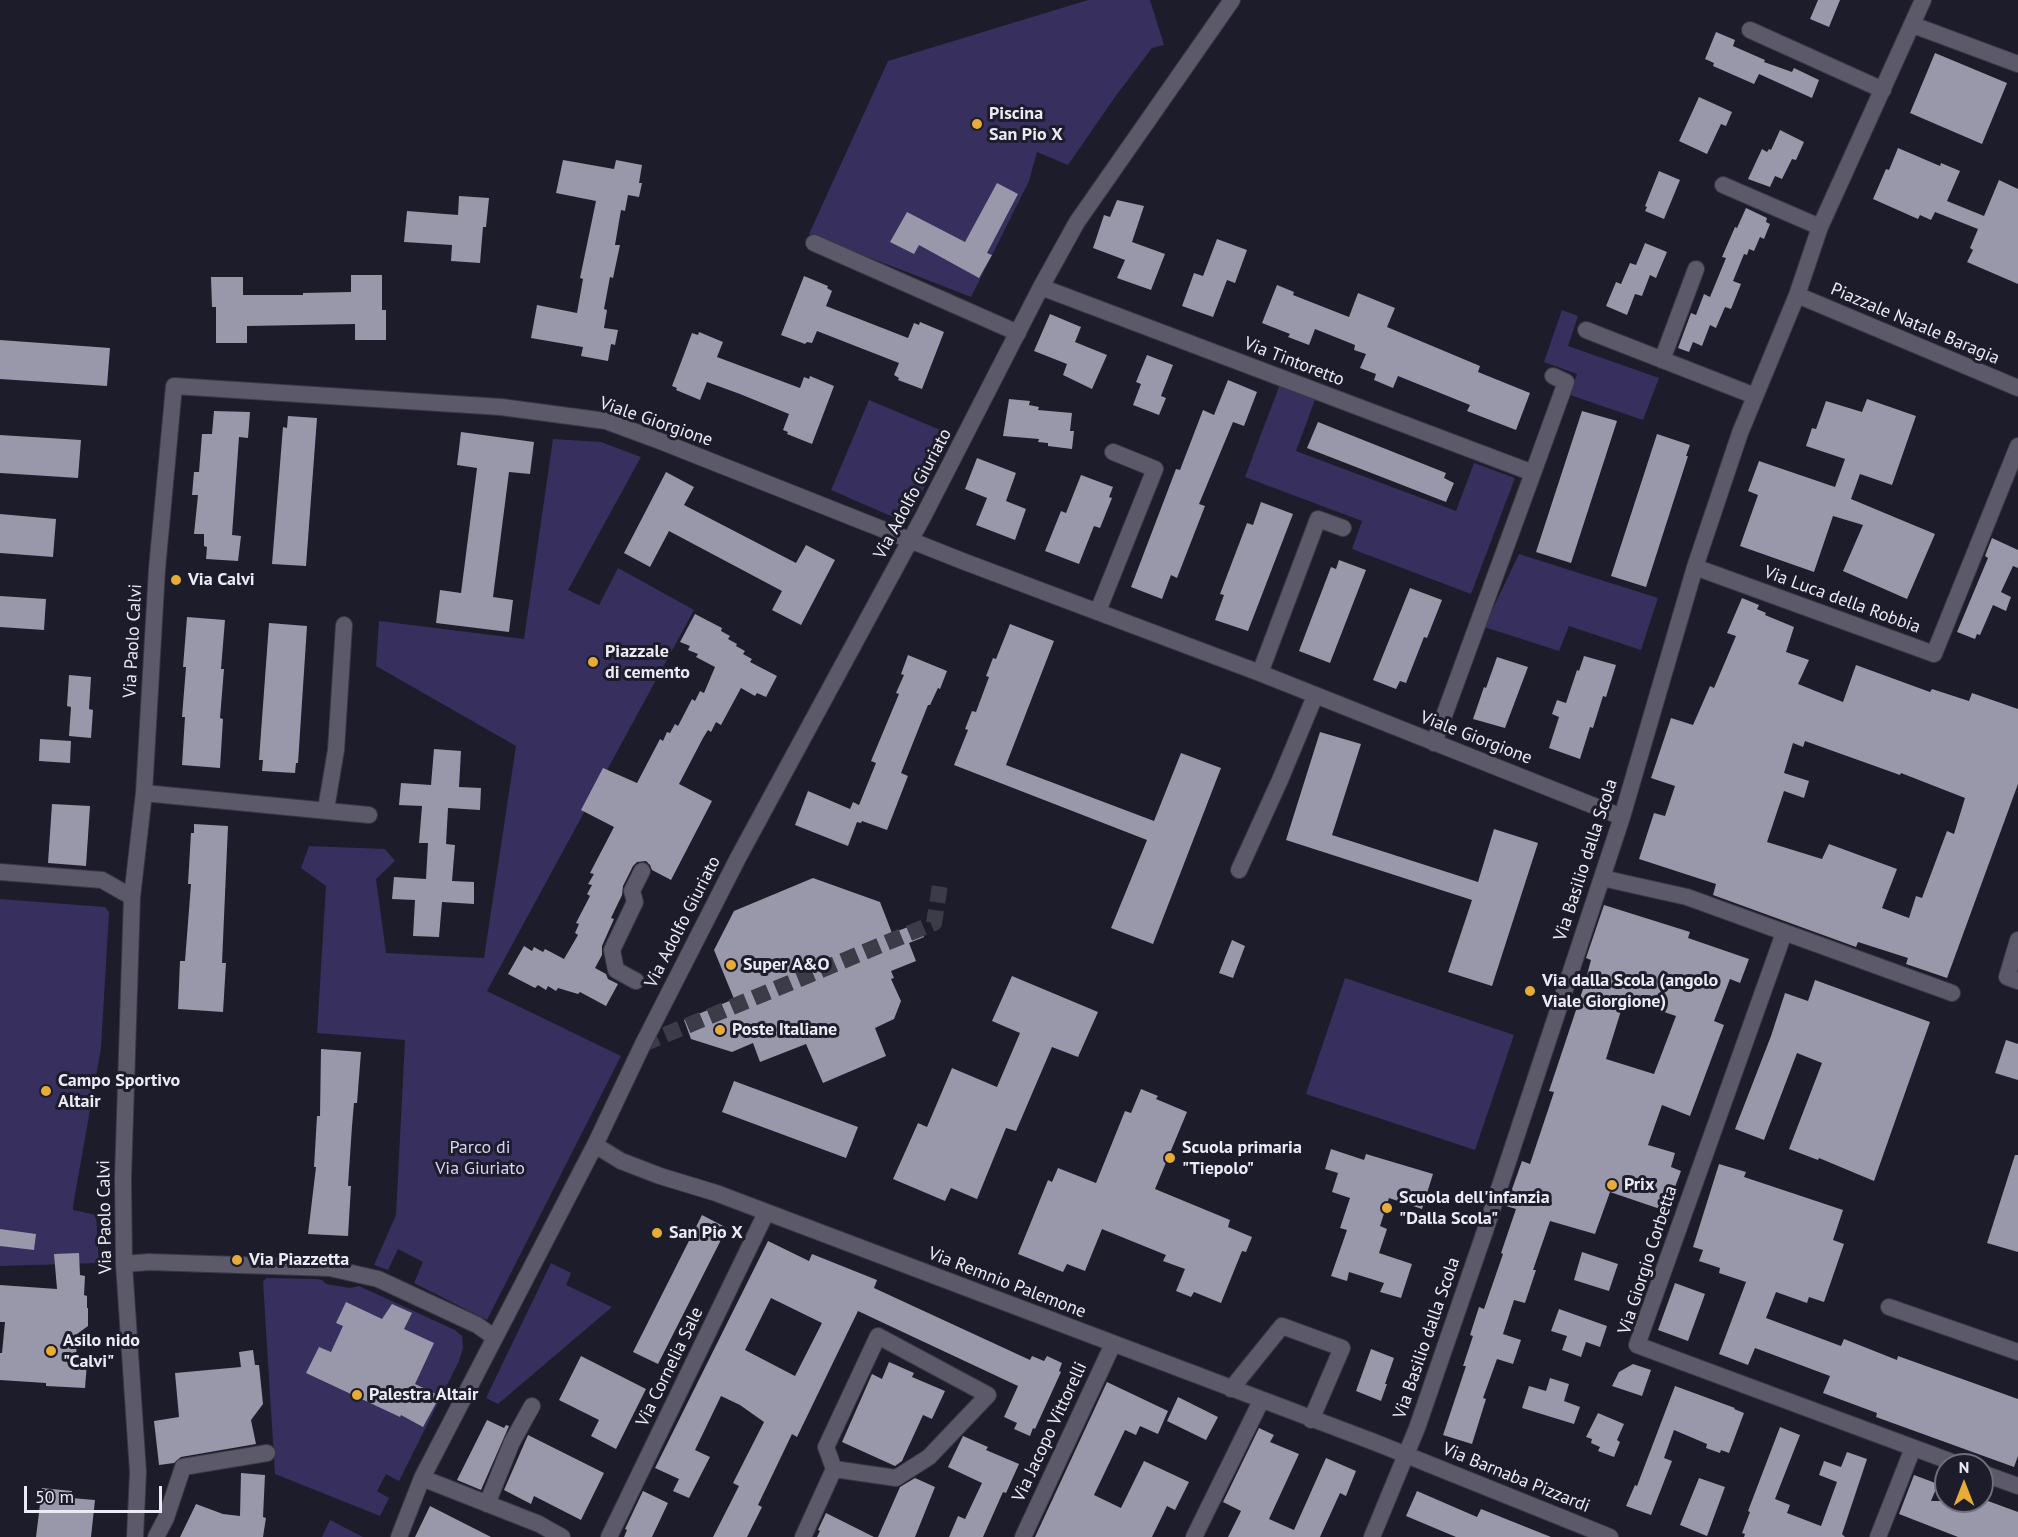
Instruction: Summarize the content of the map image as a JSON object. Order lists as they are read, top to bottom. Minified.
{"streets":{"street":["Piazzale Natale Baragia","Via Tintoretto","Viale Giorgione","Via Adolfo Giuriato","Via Luca della Robbia","Via Paolo Calvi","Via Basilio dalla Scola","Via Giorgio Corbetta","Via Remnio Palemone","Via Cornelia Sale","Via Jacopo Vittorelli","Via Barnaba Pizzardi"]},"crossings":[["Piazzale Natale Baragia","Via Basilio dalla Scola"],["Via Tintoretto","Via Adolfo Giuriato"],["Viale Giorgione","Via Adolfo Giuriato"],["Viale Giorgione","Via Paolo Calvi"],["Viale Giorgione","Via Basilio dalla Scola"],["Via Adolfo Giuriato","Via Remnio Palemone"],["Via Luca della Robbia","Via Basilio dalla Scola"],["Via Basilio dalla Scola","Via Remnio Palemone"],["Via Basilio dalla Scola","Via Barnaba Pizzardi"],["Via Remnio Palemone","Via Cornelia Sale"],["Via Remnio Palemone","Via Jacopo Vittorelli"],["Via Remnio Palemone","Via Barnaba Pizzardi"]],"parks":["Parco di Via Giuriato"],"places":["Piscina San Pio X","Via Calvi","Piazzale di cemento","Super A&O","Via dalla Scola (angolo Viale Giorgione)","Poste Italiane","Campo Sportivo Altair","Scuola primaria \"Tiepolo\"","Prix","Scuola dell'infanzia \"Dalla Scola\"","San Pio X","Via Piazzetta","Asilo nido \"Calvi\"","Palestra Altair"],"scale_bar":"50 m","north":"top"}
